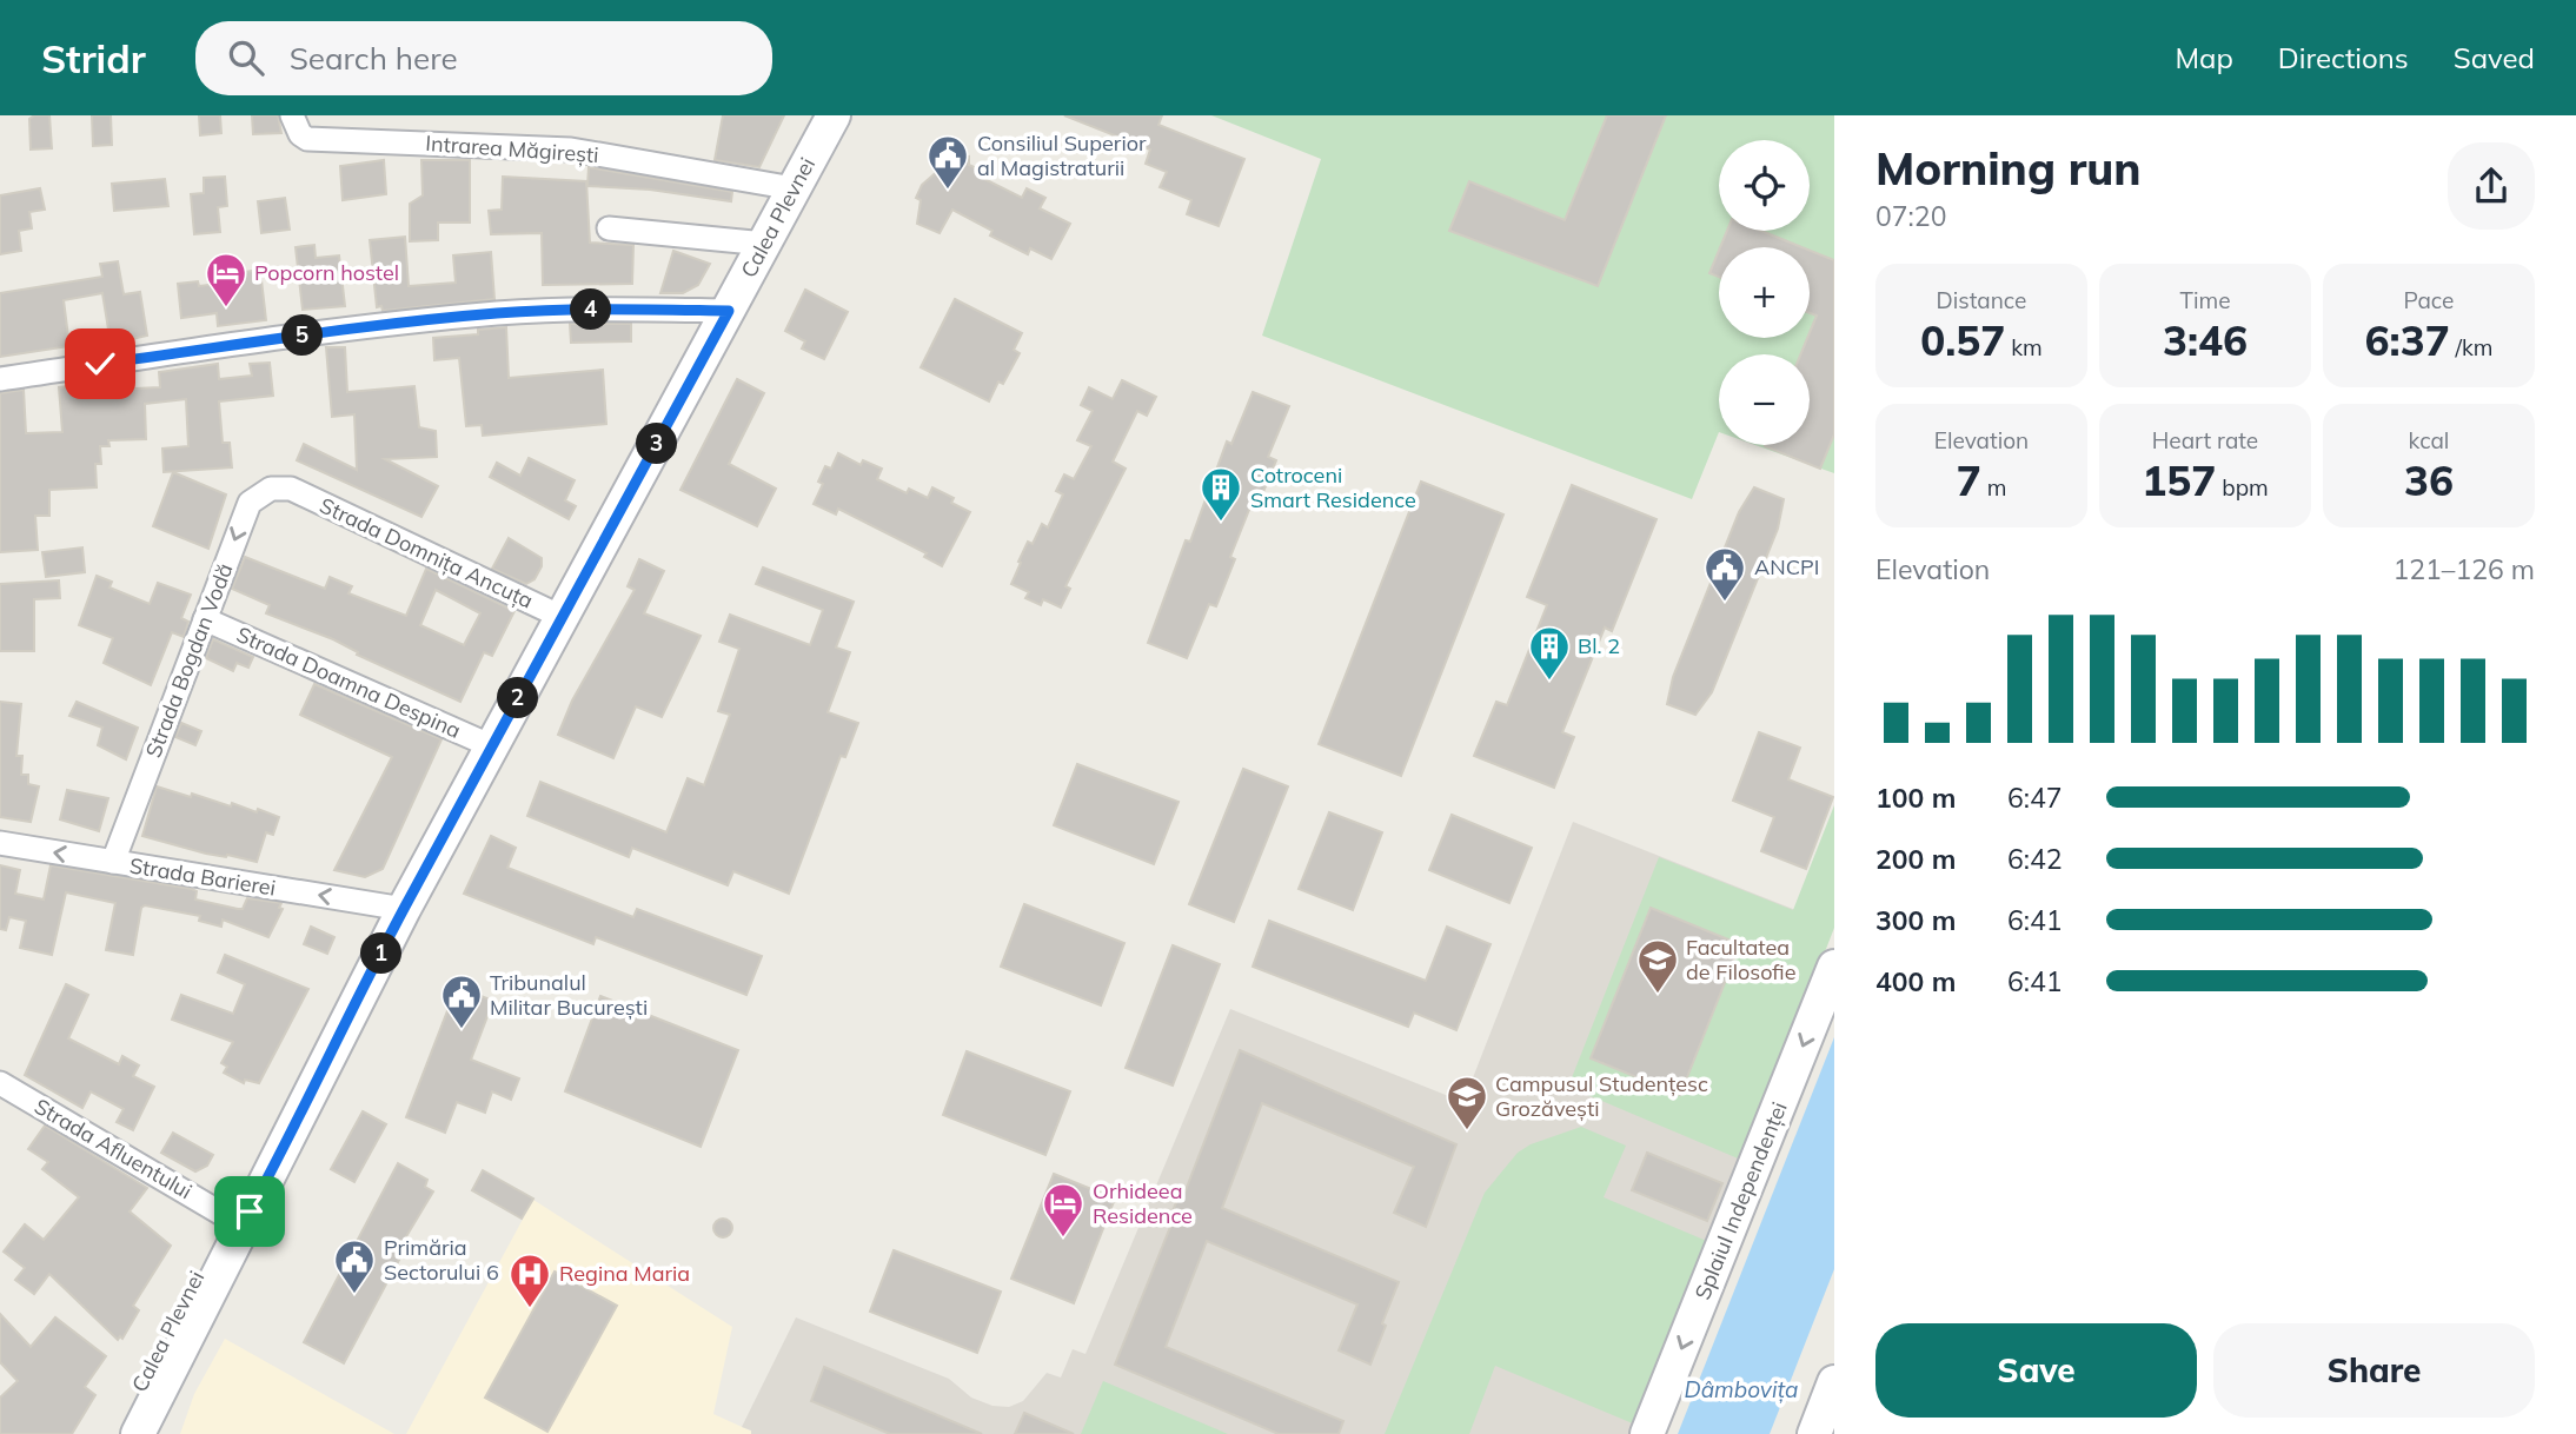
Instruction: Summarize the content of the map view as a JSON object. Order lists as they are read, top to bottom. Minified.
{"streets":{"main road":["Calea Plevnei","Splaiul Independenței"],"street":["Intrarea Măgirești","Strada Domnița Ancuța","Strada Bogdan Vodă","Strada Doamna Despina","Strada Barierei","Strada Afluentului"]},"crossings":[["Intrarea Măgirești","Calea Plevnei"],["Calea Plevnei","Strada Domnița Ancuța"],["Calea Plevnei","Strada Doamna Despina"],["Calea Plevnei","Strada Barierei"],["Calea Plevnei","Strada Afluentului"],["Strada Domnița Ancuța","Strada Bogdan Vodă"],["Strada Bogdan Vodă","Strada Doamna Despina"],["Strada Bogdan Vodă","Strada Barierei"]],"one_way":["Strada Bogdan Vodă","Strada Barierei","Splaiul Independenței"],"water":["Dâmbovița"],"places":{"public building":["Consiliul Superior al Magistraturii","ANCPI","Tribunalul Militar București","Primăria Sectorului 6"],"hotel":["Popcorn hostel","Orhideea Residence"],"building":["Cotroceni Smart Residence","Bl. 2"],"school or university":["Facultatea de Filosofie","Campusul Studențesc Grozăvești"],"hospital":["Regina Maria"]},"page":{"header":"Stridr","search":"Search here","nav":["Map","Directions","Saved"],"heading":["Morning run","07:20"],"map_buttons":["+","−"],"stats":[["Distance","0.57 km"],["Time","3:46"],["Pace","6:37 /km"],["Elevation","7 m"],["Heart rate","157 bpm"],["kcal","36"]],"pins":["4","5","3","2","1"],"chart":["Elevation","121–126 m"],"list":[{"name":"100 m","note":"6:47"},{"name":"200 m","note":"6:42"},{"name":"300 m","note":"6:41"},{"name":"400 m","note":"6:41"}],"buttons":["Save","Share"]}}
